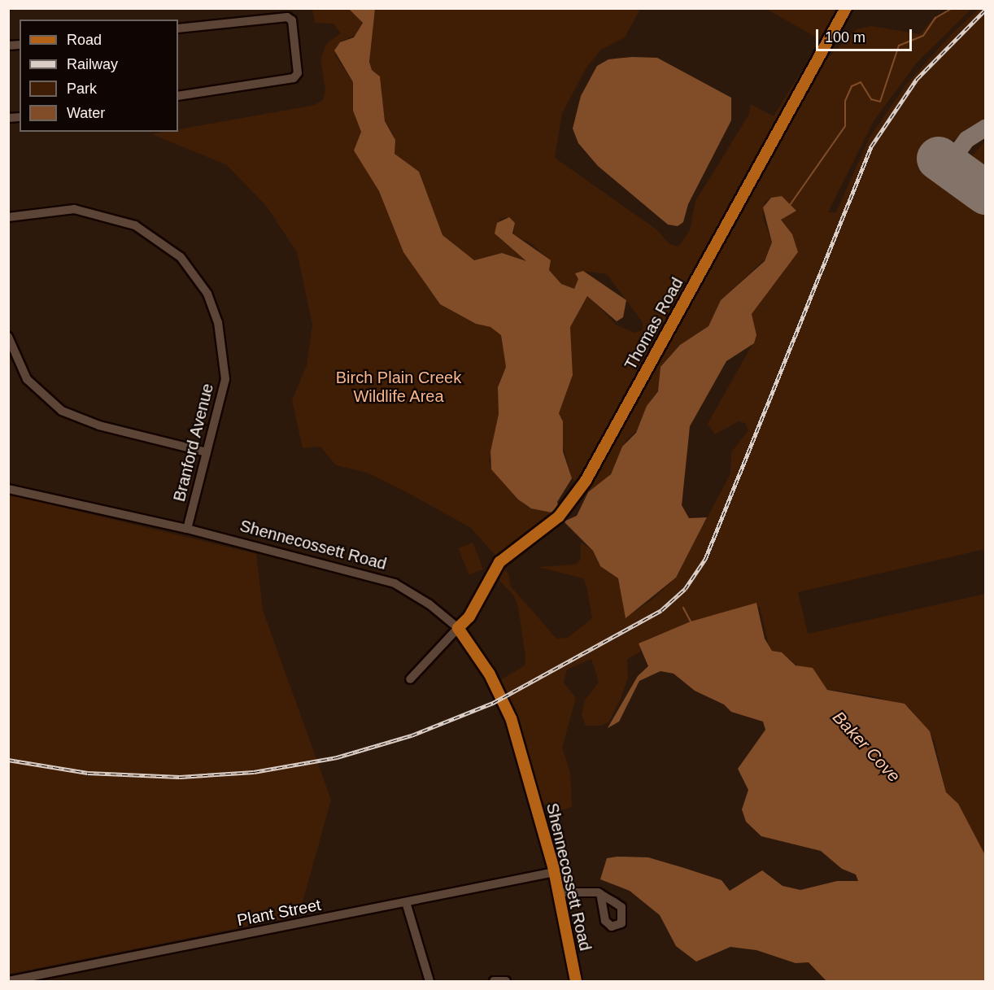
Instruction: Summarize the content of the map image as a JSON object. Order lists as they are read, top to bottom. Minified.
{"streets":{"main road":["Thomas Road","Shennecossett Road"],"street":["Branford Avenue","Plant Street"]},"crossings":[["Thomas Road","Shennecossett Road"],["Branford Avenue","Shennecossett Road"],["Shennecossett Road","Plant Street"]],"water":["Baker Cove"],"parks":["Birch Plain Creek Wildlife Area"],"legend":["Road","Railway","Park","Water"],"scale_bar":"100 m"}
